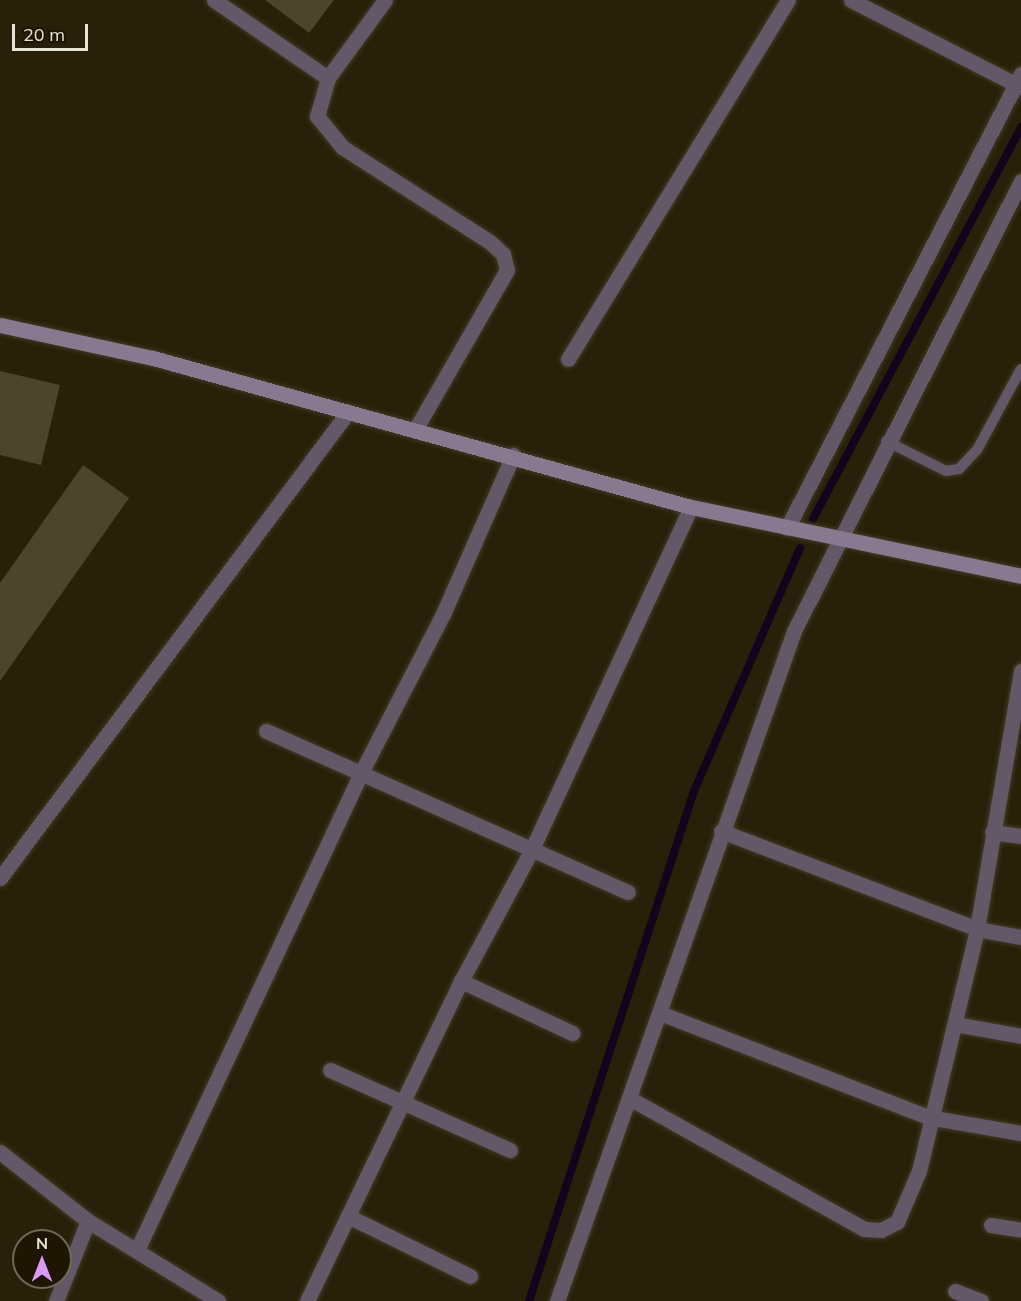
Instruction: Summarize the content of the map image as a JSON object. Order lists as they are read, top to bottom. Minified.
{"scale_bar":"20 m","north":"top"}
